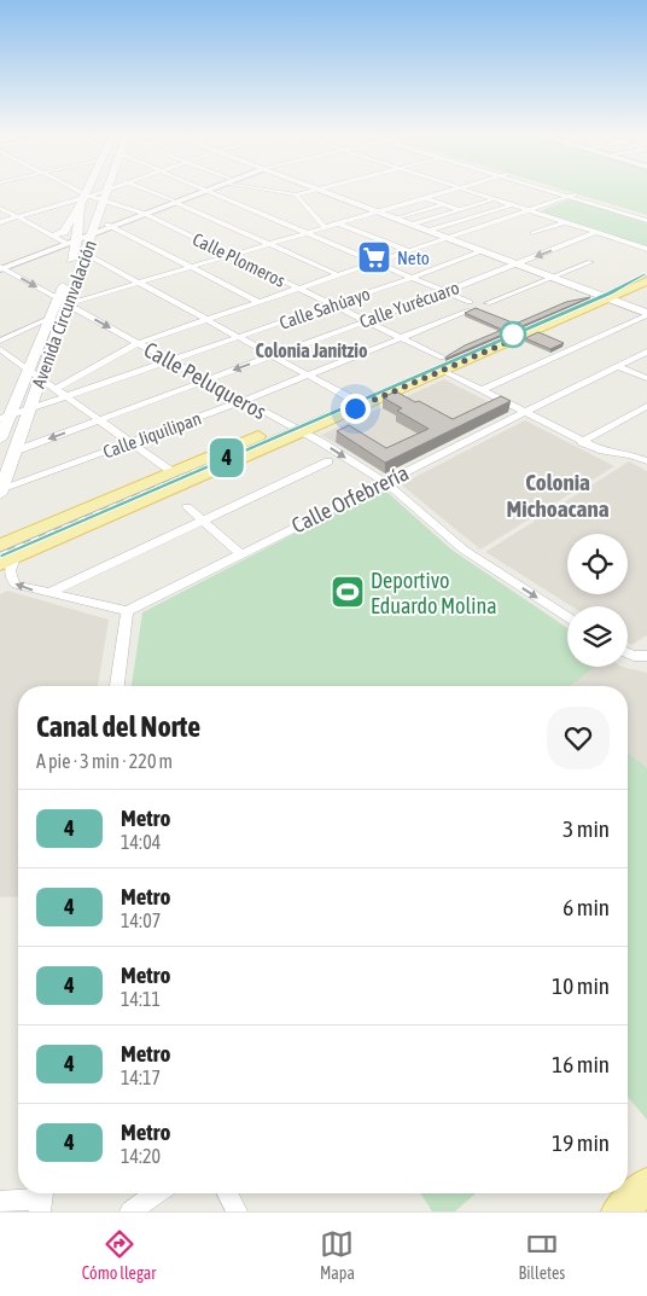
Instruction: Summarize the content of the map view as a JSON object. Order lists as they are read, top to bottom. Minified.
{"streets":{"main road":["Avenida Circunvalación"],"street":["Calle Plomeros","Calle Yurécuaro","Calle Sahúayo","Calle Peluqueros","Calle Jiquilipan","Calle Orfebrería"]},"crossings":[["Calle Plomeros","Calle Yurécuaro"],["Calle Plomeros","Calle Sahúayo"],["Calle Plomeros","Avenida Circunvalación"],["Calle Plomeros","Calle Jiquilipan"],["Calle Plomeros","Calle Orfebrería"],["Calle Yurécuaro","Avenida Circunvalación"],["Calle Yurécuaro","Calle Peluqueros"],["Calle Yurécuaro","Calle Jiquilipan"],["Calle Sahúayo","Avenida Circunvalación"],["Calle Sahúayo","Calle Peluqueros"],["Avenida Circunvalación","Calle Peluqueros"],["Avenida Circunvalación","Calle Jiquilipan"],["Calle Peluqueros","Calle Jiquilipan"],["Calle Peluqueros","Calle Orfebrería"]],"districts":["Colonia Janitzio","Colonia Michoacana"],"places":{"supermarket":["Neto"],"sports":["Deportivo Eduardo Molina"]},"lines":["metro line 4"],"page":{"on_map":"4","heading":["Canal del Norte","A pie · 3 min · 220 m"],"list":[{"mark":"4","name":"Metro","note":"14:04","value":"3 min"},{"mark":"4","name":"Metro","note":"14:07","value":"6 min"},{"mark":"4","name":"Metro","note":"14:11","value":"10 min"},{"mark":"4","name":"Metro","note":"14:17","value":"16 min"},{"mark":"4","name":"Metro","note":"14:20","value":"19 min"}],"tabs":["Cómo llegar","Mapa","Billetes"]}}
